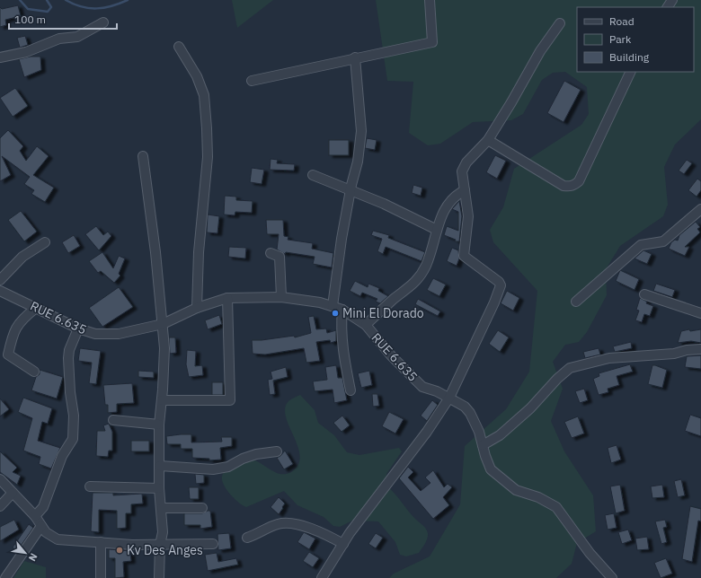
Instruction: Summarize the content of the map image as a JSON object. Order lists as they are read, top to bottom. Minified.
{"streets":{"street":["RUE 6.635"]},"places":["Mini El Dorado","Kv Des Anges"],"legend":["Road","Park","Building"],"scale_bar":"100 m","north":"bottom right"}
